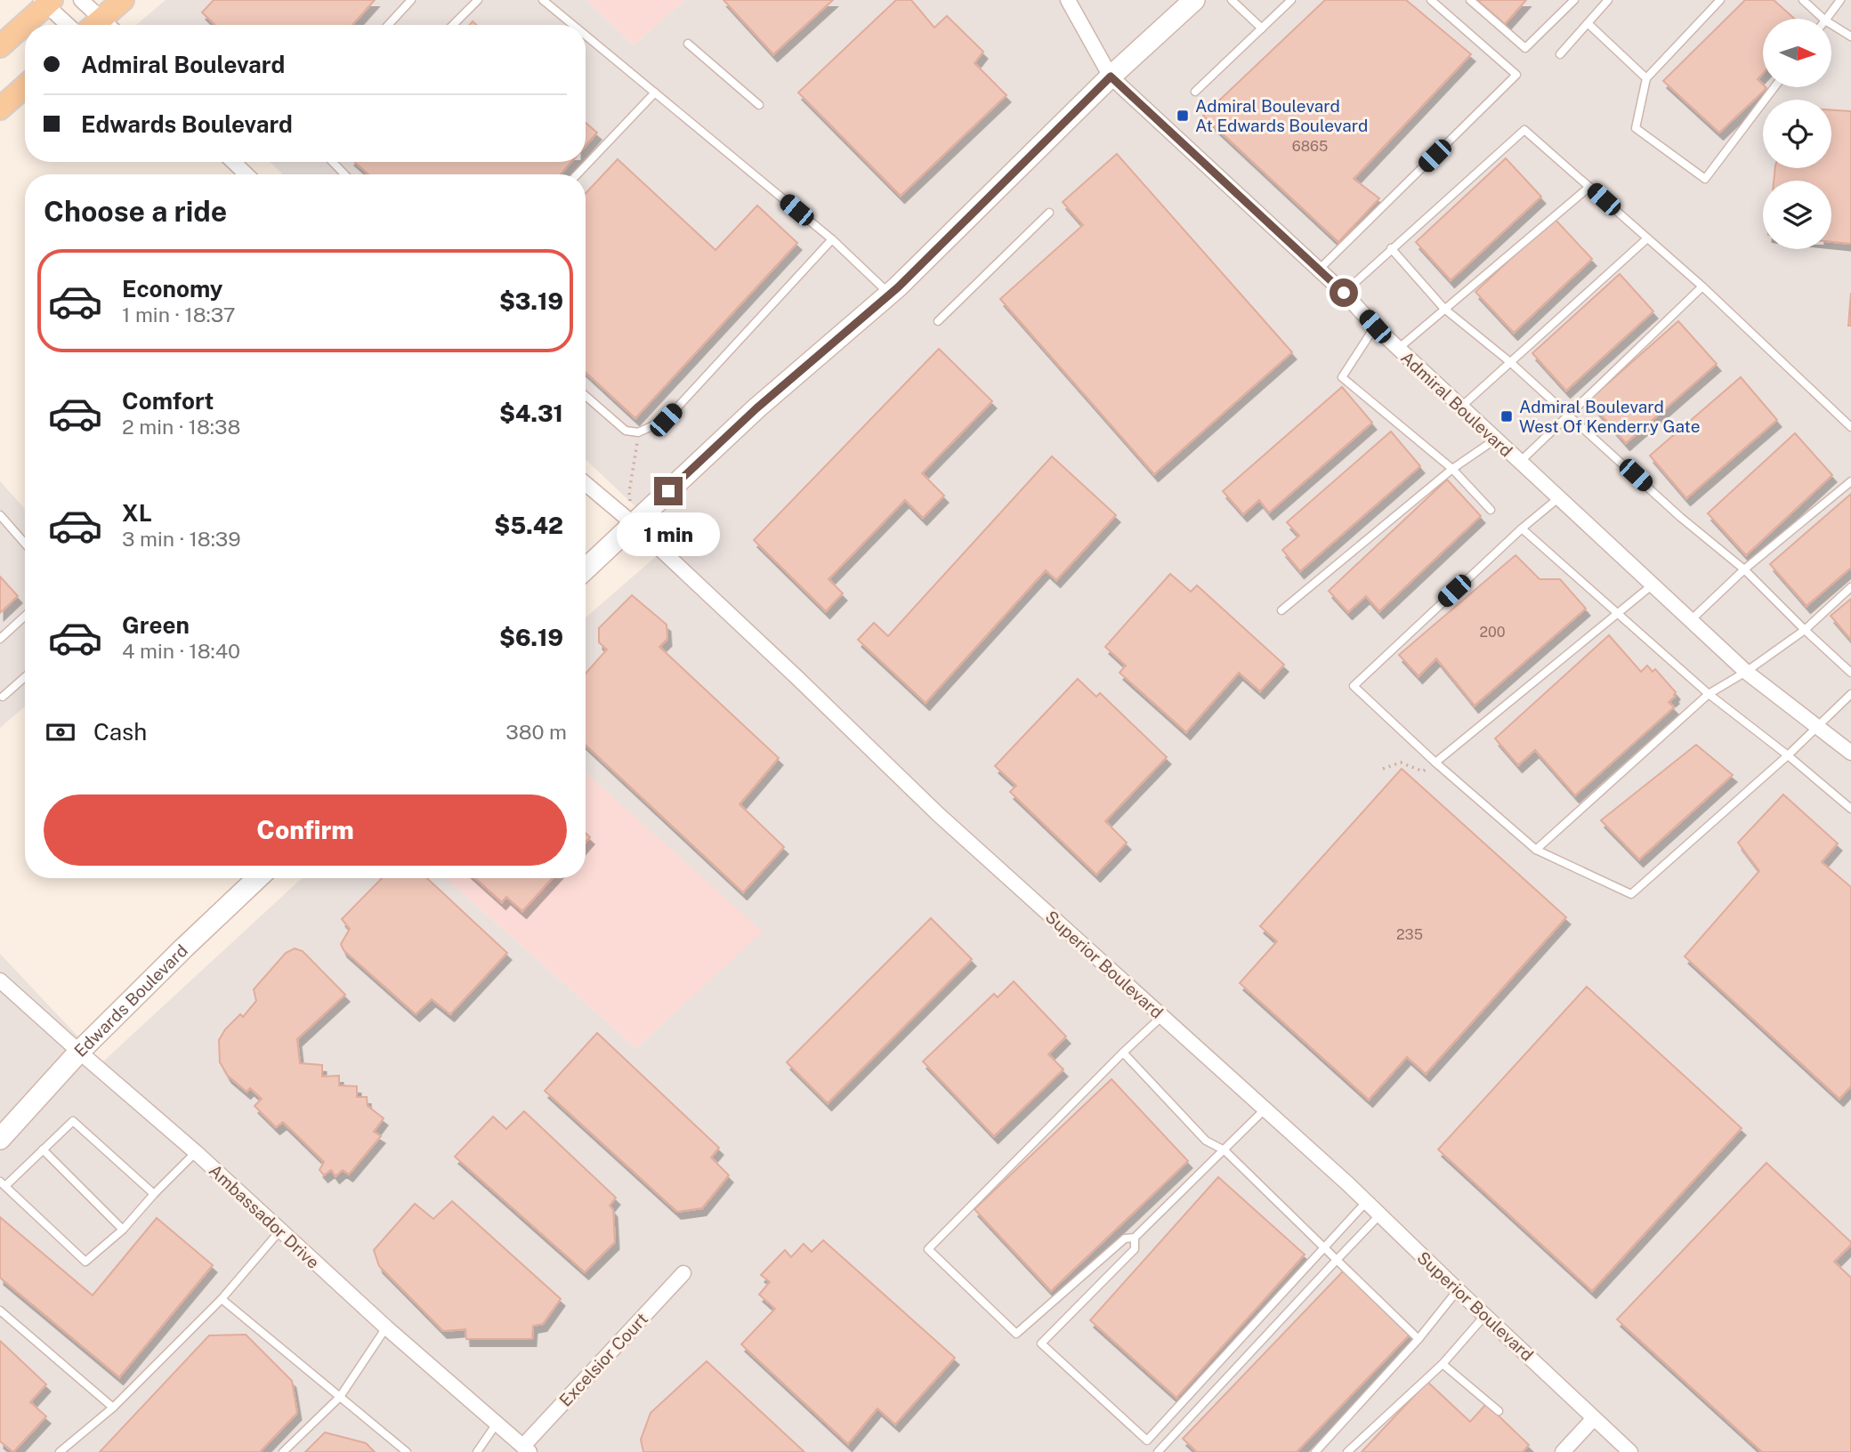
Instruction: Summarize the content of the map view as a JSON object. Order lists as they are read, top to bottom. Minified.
{"streets":{"street":["Admiral Boulevard","Superior Boulevard","Edwards Boulevard","Ambassador Drive","Excelsior Court"]},"crossings":[["Edwards Boulevard","Ambassador Drive"],["Ambassador Drive","Excelsior Court"]],"places":{"transit":["Admiral Boulevard At Edwards Boulevard","Admiral Boulevard West Of Kenderry Gate"]},"house_numbers":["6865","200","235"],"north":"right","page":{"banner":["Admiral Boulevard","Edwards Boulevard"],"heading":"Choose a ride","list":[{"name":"Economy","note":"1 min · 18:37","value":"$3.19"},{"name":"Comfort","note":"2 min · 18:38","value":"$4.31"},{"name":"XL","note":"3 min · 18:39","value":"$5.42"},{"name":"Green","note":"4 min · 18:40","value":"$6.19"}],"bubble":"1 min","pay":["Cash","380 m"],"buttons":"Confirm"}}
